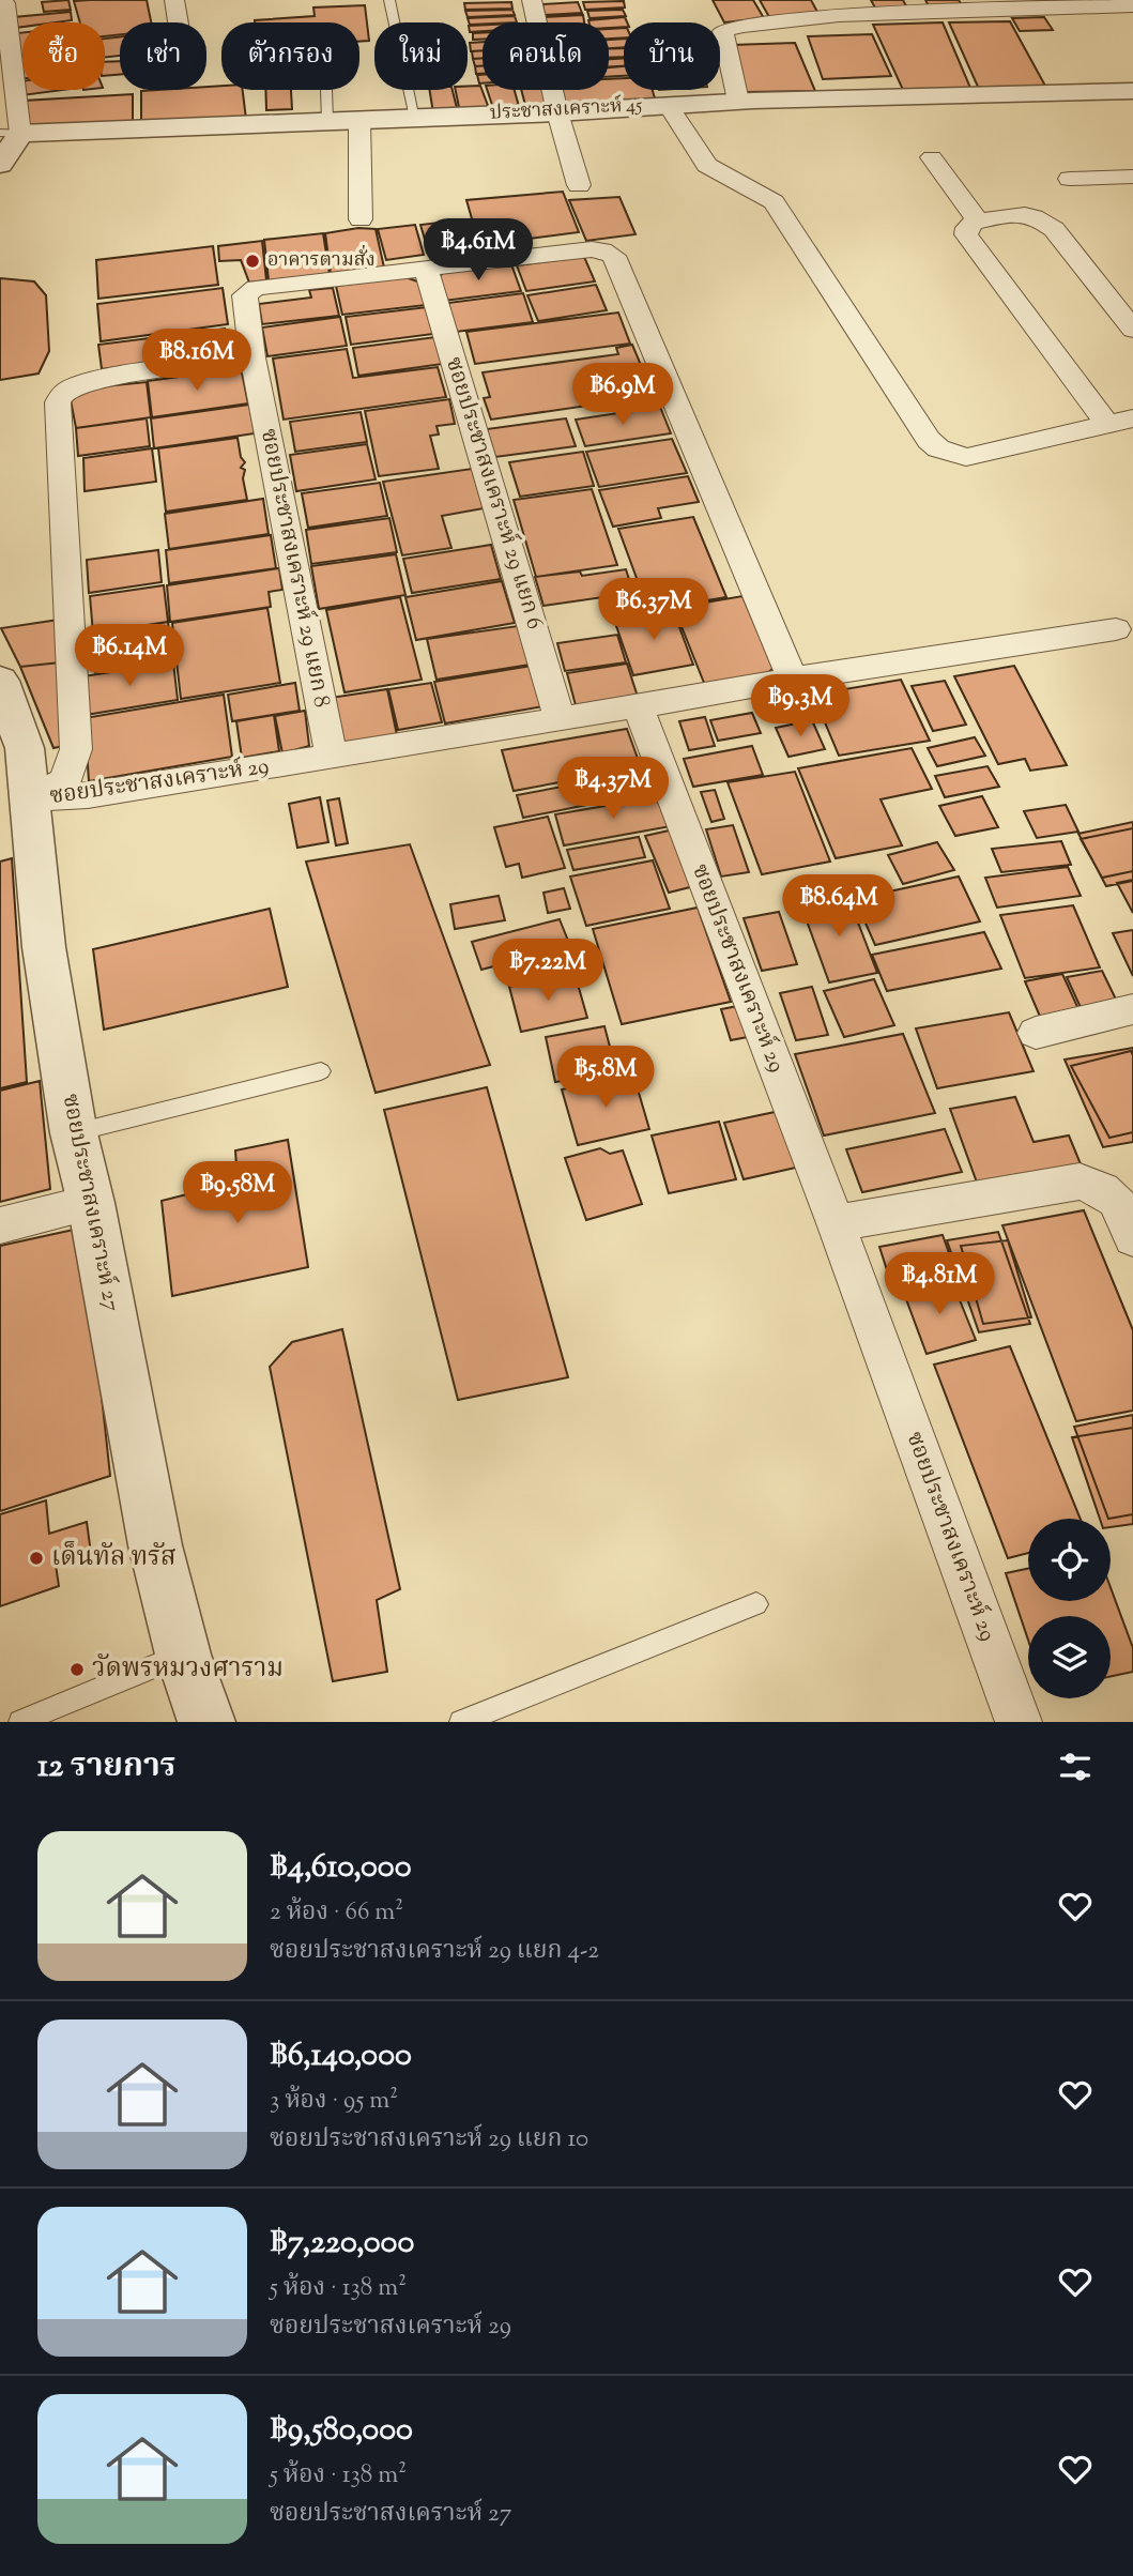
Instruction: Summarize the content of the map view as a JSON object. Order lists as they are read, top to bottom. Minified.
{"streets":{"street":["ประชาสงเคราะห์ 45","ซอยประชาสงเคราะห์ 29 แยก 6","ซอยประชาสงเคราะห์ 29 แยก 8","ซอยประชาสงเคราะห์ 29","ซอยประชาสงเคราะห์ 27"]},"crossings":[["ซอยประชาสงเคราะห์ 29 แยก 6","ซอยประชาสงเคราะห์ 29 แยก 8"],["ซอยประชาสงเคราะห์ 29 แยก 6","ซอยประชาสงเคราะห์ 29"],["ซอยประชาสงเคราะห์ 29 แยก 8","ซอยประชาสงเคราะห์ 29"],["ซอยประชาสงเคราะห์ 29","ซอยประชาสงเคราะห์ 27"]],"places":["อาคารตามสั่ง","เด็นทัล ทรัส","วัดพรหมวงศาราม"],"page":{"chip":["ซื้อ","เช่า","ตัวกรอง","ใหม่","คอนโด","บ้าน"],"price":["฿4.61M","฿8.16M","฿6.9M","฿6.37M","฿6.14M","฿9.3M","฿4.37M","฿8.64M","฿7.22M","฿5.8M","฿9.58M","฿4.81M"],"heading":"12 รายการ","list":[{"name":"฿4,610,000","note":"2 ห้อง · 66 m² · ซอยประชาสงเคราะห์ 29 แยก 4-2"},{"name":"฿6,140,000","note":"3 ห้อง · 95 m² · ซอยประชาสงเคราะห์ 29 แยก 10"},{"name":"฿7,220,000","note":"5 ห้อง · 138 m² · ซอยประชาสงเคราะห์ 29"},{"name":"฿9,580,000","note":"5 ห้อง · 138 m² · ซอยประชาสงเคราะห์ 27"}]}}
